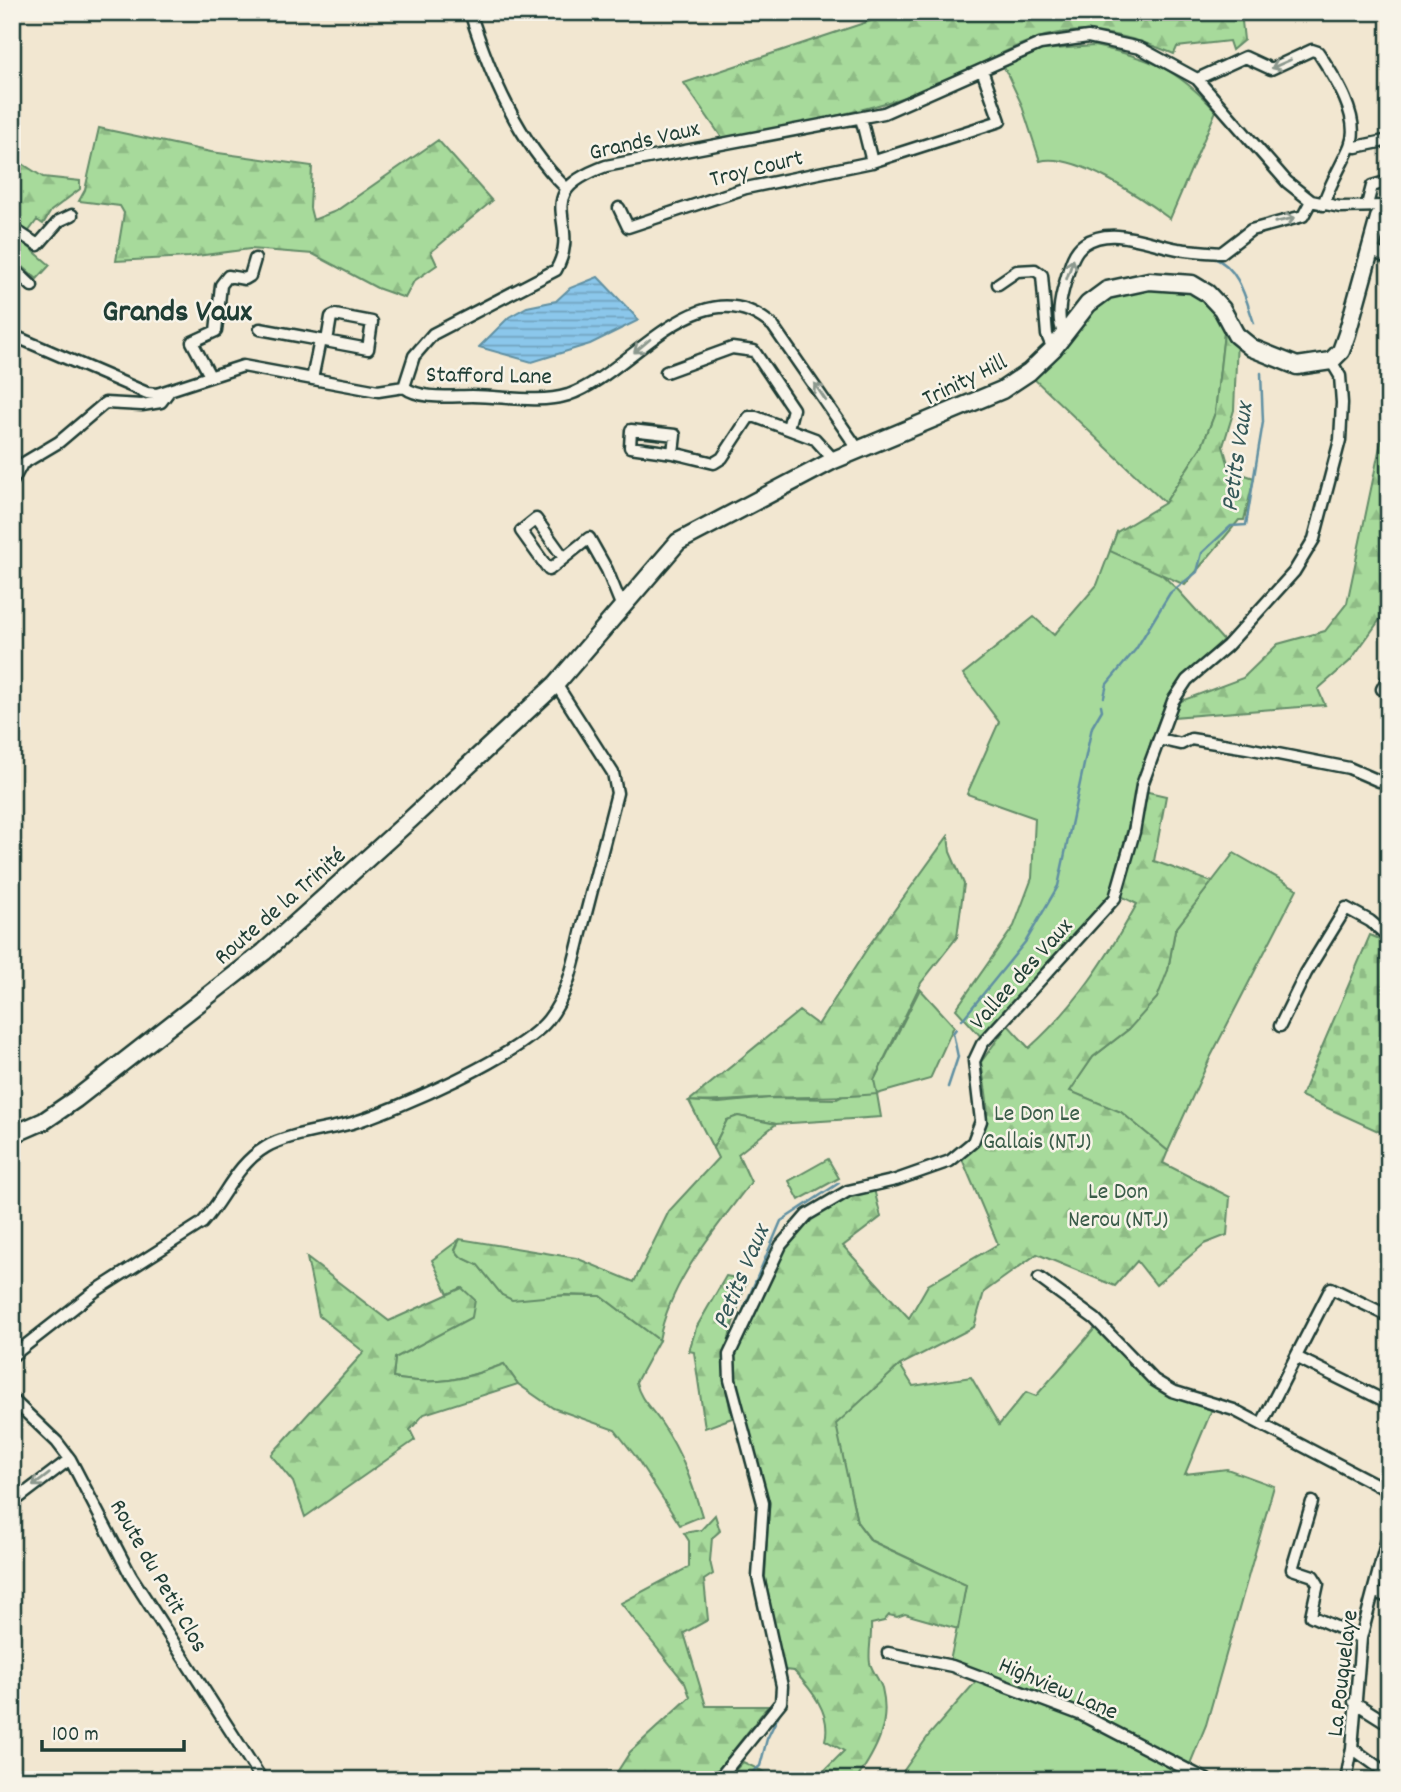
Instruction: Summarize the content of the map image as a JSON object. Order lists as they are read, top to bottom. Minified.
{"streets":{"main road":["Trinity Hill","Route de la Trinité"],"street":["Grands Vaux","Troy Court","Stafford Lane","Vallee des Vaux","Route du Petit Clos","La Pouquelaye","Highview Lane"]},"crossings":[["Grands Vaux","Stafford Lane"],["Stafford Lane","Trinity Hill"],["Trinity Hill","Route de la Trinité"],["Trinity Hill","Vallee des Vaux"]],"one_way":["Stafford Lane"],"districts":["Grands Vaux"],"water":["Petits Vaux"],"parks":["Le Don Le Gallais (NTJ)","Le Don Nerou (NTJ)"],"scale_bar":"100 m"}
